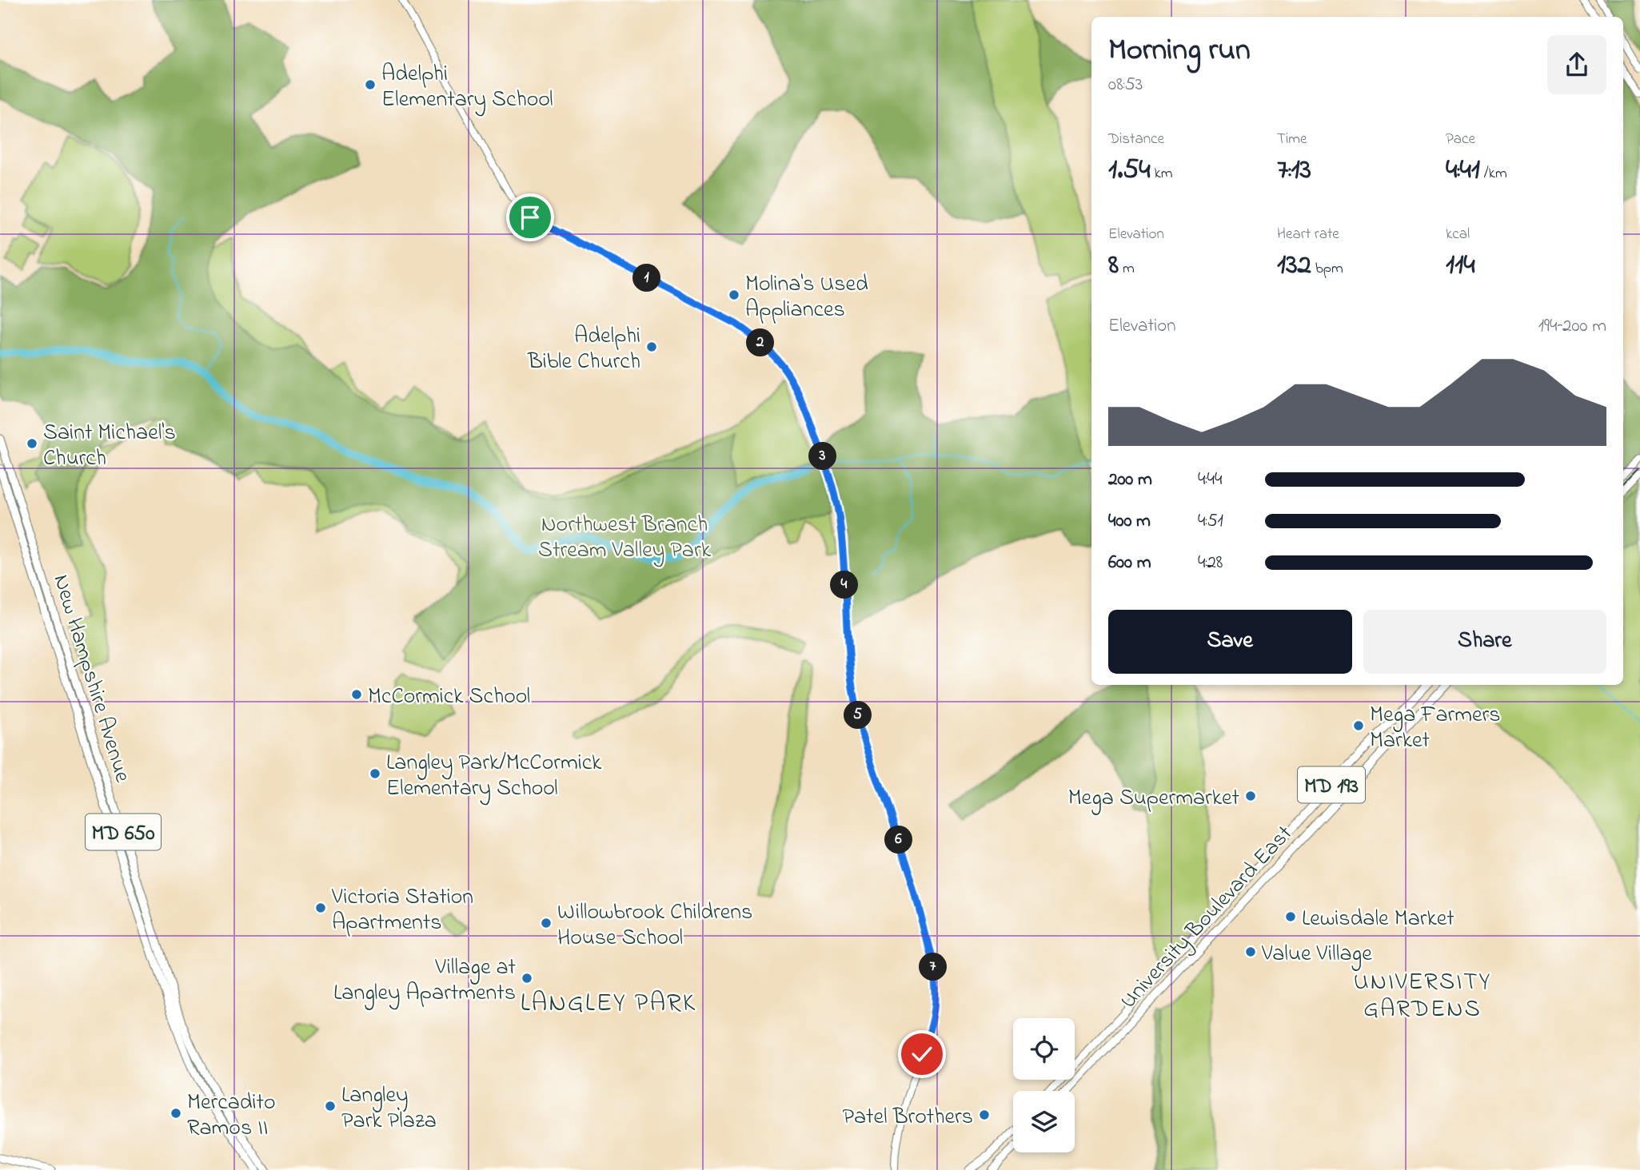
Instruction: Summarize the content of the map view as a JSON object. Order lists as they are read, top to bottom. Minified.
{"streets":{"main road":["New Hampshire Avenue","MD 193","MD 650","University Boulevard East"]},"districts":["UNIVERSITY GARDENS","LANGLEY PARK"],"parks":["Northwest Branch Stream Valley Park"],"places":["Adelphi Elementary School","Molina's Used Appliances","Adelphi Bible Church","Saint Michael's Church","McCormick School","Mega Farmers Market","Langley Park/McCormick Elementary School","Mega Supermarket","Victoria Station Apartments","Lewisdale Market","Willowbrook Childrens House School","Value Village","Village at Langley Apartments","Langley Park Plaza","Mercadito Ramos II","Patel Brothers"],"page":{"heading":["Morning run","08:53"],"stats":[["Distance","1.54 km"],["Time","7:13"],["Pace","4:41 /km"],["Elevation","8 m"],["Heart rate","132 bpm"],["kcal","114"]],"pins":["1","2","3","4","5","6","7"],"chart":["Elevation","194–200 m"],"list":[{"name":"200 m","note":"4:44"},{"name":"400 m","note":"4:51"},{"name":"600 m","note":"4:28"}],"buttons":["Save","Share"]}}
